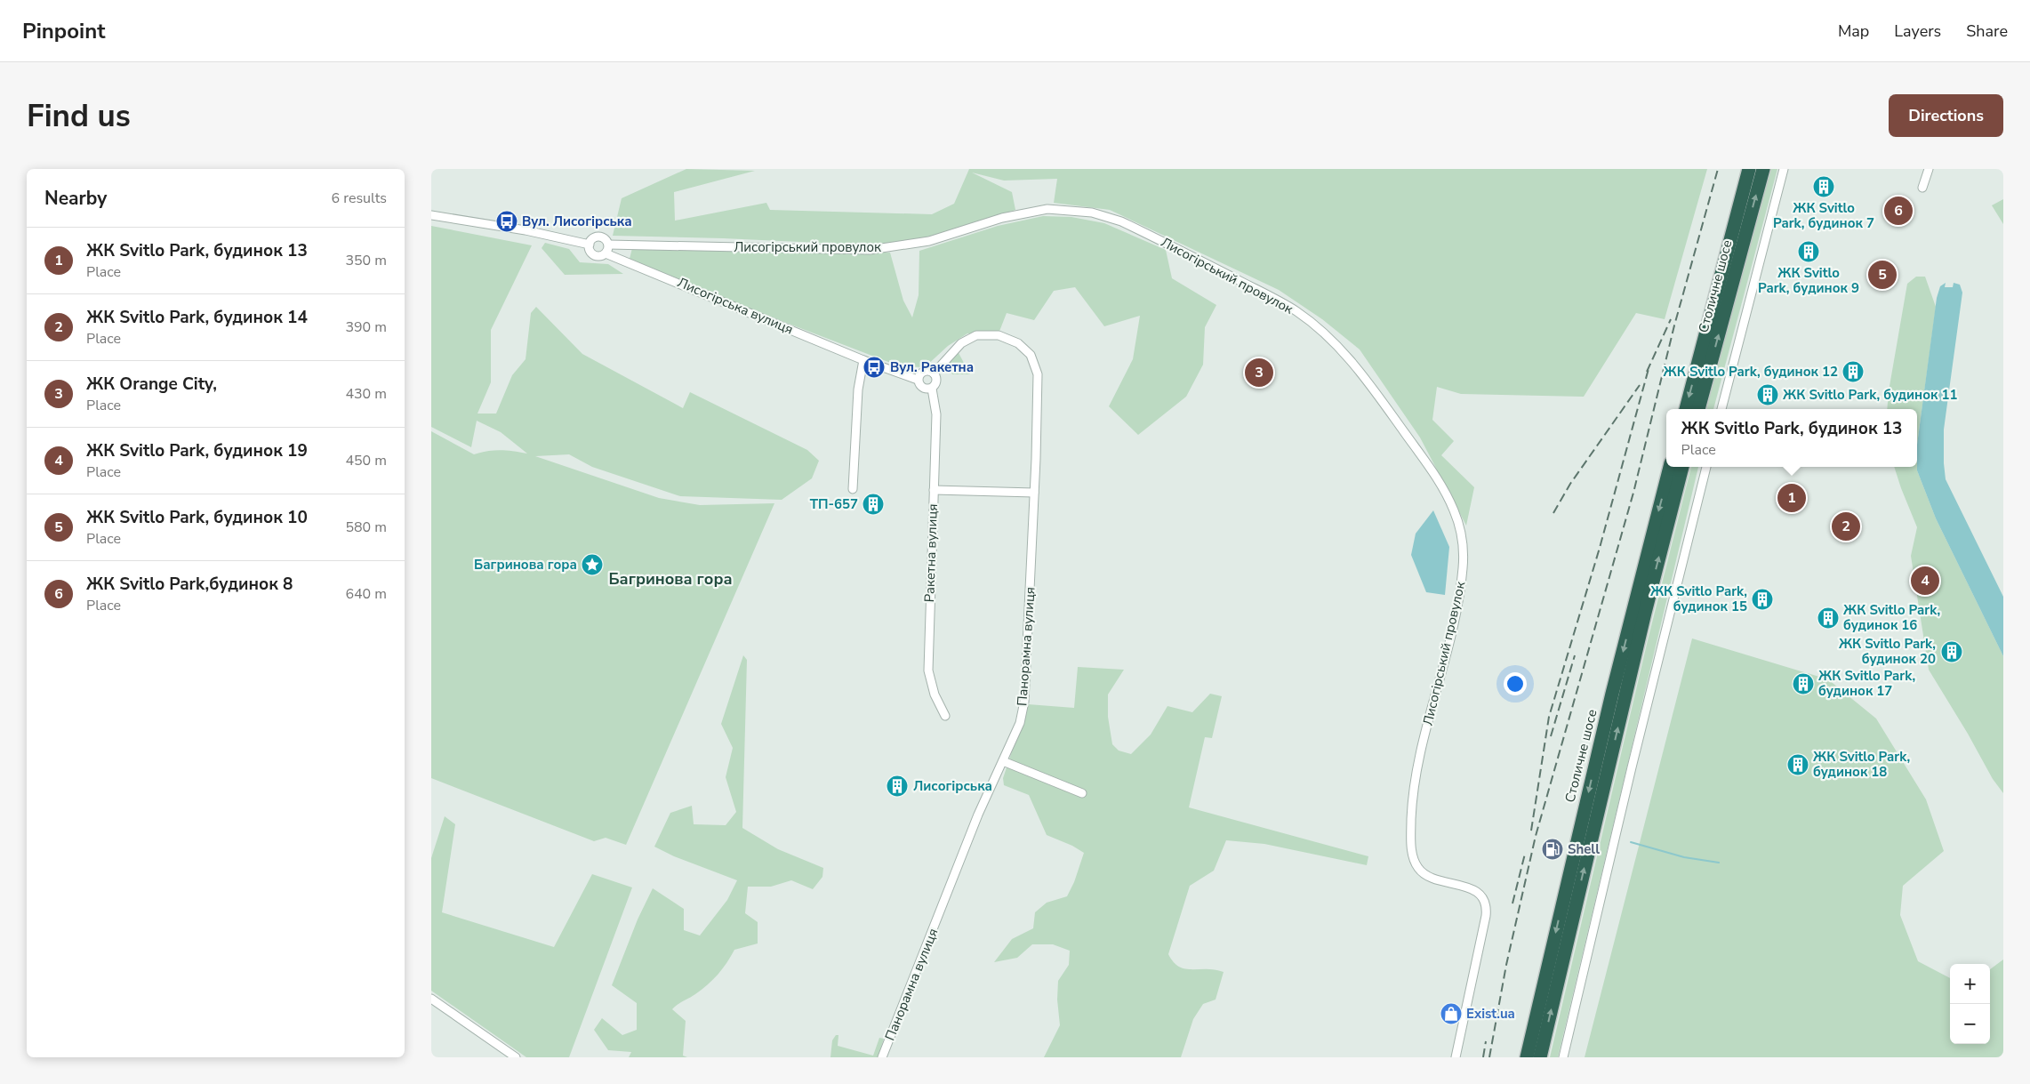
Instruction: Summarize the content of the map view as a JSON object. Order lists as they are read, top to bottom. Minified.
{"streets":{"highway":["Столичне шосе"],"street":["Лисогірський провулок","Лисогірська вулиця","Ракетна вулиця","Панорамна вулиця"]},"crossings":[["Лисогірський провулок","Лисогірська вулиця"],["Лисогірська вулиця","Ракетна вулиця"],["Лисогірська вулиця","Панорамна вулиця"],["Ракетна вулиця","Панорамна вулиця"]],"districts":["Багринова гора"],"places":{"building":["ЖК Svitlo Park, будинок 7","ЖК Svitlo Park, будинок 9","ЖК Svitlo Park, будинок 12","ЖК Svitlo Park, будинок 11","ТП-657","ЖК Svitlo Park, будинок 15","ЖК Svitlo Park, будинок 16","ЖК Svitlo Park, будинок 20","ЖК Svitlo Park, будинок 17","ЖК Svitlo Park, будинок 18","Лисогірська"],"bus stop":["Вул. Лисогірська","Вул. Ракетна"],"place":["Багринова гора"],"fuel station":["Shell"],"shop":["Exist.ua"]},"page":{"header":"Pinpoint","nav":["Map","Layers","Share"],"buttons":"Directions","title":"Find us","heading":["Nearby","6 results"],"pins":["6","5","3","1","2","4"],"list":[{"mark":"1","name":"ЖК Svitlo Park, будинок 13","note":"Place","value":"350 m"},{"mark":"2","name":"ЖК Svitlo Park, будинок 14","note":"Place","value":"390 m"},{"mark":"3","name":"ЖК Orange City,","note":"Place","value":"430 m"},{"mark":"4","name":"ЖК Svitlo Park, будинок 19","note":"Place","value":"450 m"},{"mark":"5","name":"ЖК Svitlo Park, будинок 10","note":"Place","value":"580 m"},{"mark":"6","name":"ЖК Svitlo Park,будинок 8","note":"Place","value":"640 m"}],"popup":["ЖК Svitlo Park, будинок 13","Place"],"map_buttons":["+","−"]}}
